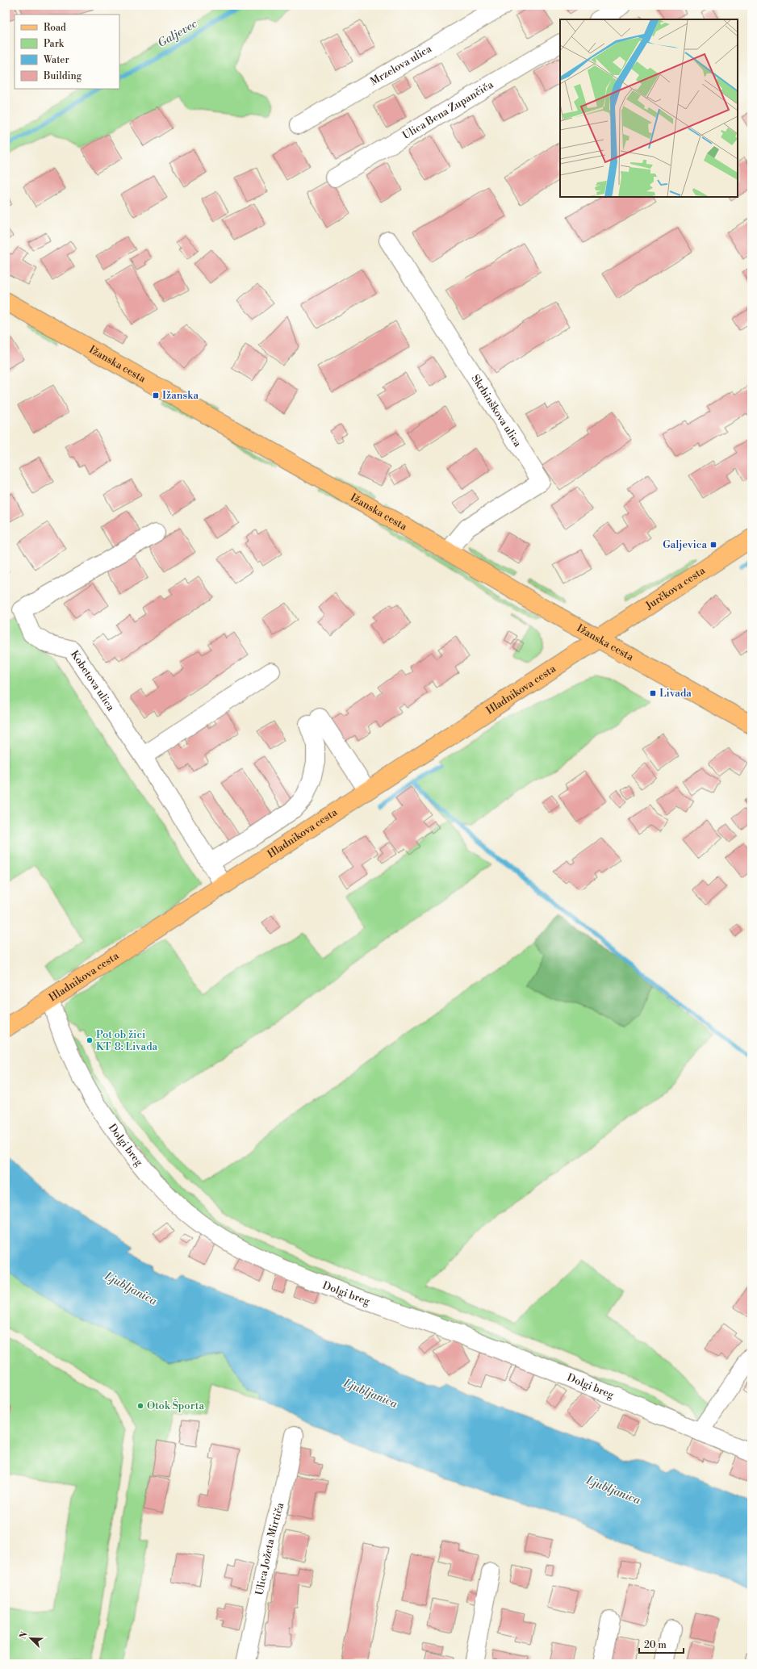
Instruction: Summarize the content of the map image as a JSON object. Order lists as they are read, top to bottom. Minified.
{"streets":{"main road":["Ižanska cesta","Jurčkova cesta","Hladnikova cesta"],"street":["Mrzelova ulica","Ulica Bena Zupančiča","Skrbinškova ulica","Kobetova ulica","Dolgi breg","Ulica Jožeta Mirtiča"]},"crossings":[["Ižanska cesta","Skrbinškova ulica"],["Ižanska cesta","Jurčkova cesta"],["Ižanska cesta","Hladnikova cesta"],["Jurčkova cesta","Hladnikova cesta"],["Kobetova ulica","Hladnikova cesta"],["Hladnikova cesta","Dolgi breg"]],"water":["Galjevec","Ljubljanica"],"places":{"transit":["Ižanska","Galjevica","Livada"],"other":["Pot ob žici KT-8: Livada","Otok Športa"]},"legend":["Road","Park","Water","Building"],"scale_bar":"20 m","north":"top left"}
